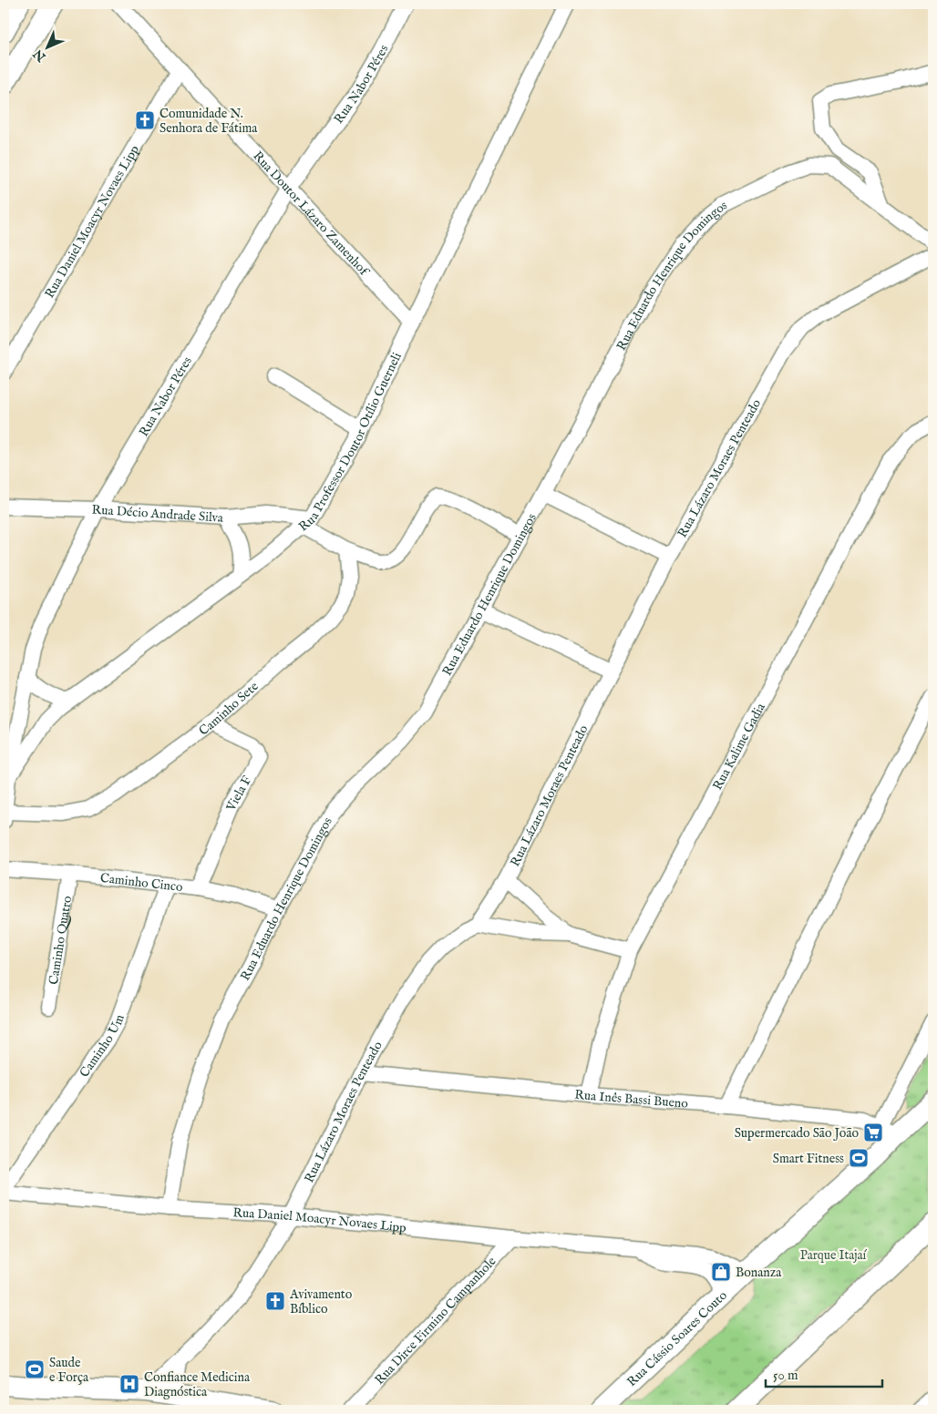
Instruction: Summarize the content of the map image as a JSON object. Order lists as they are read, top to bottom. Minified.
{"streets":{"street":["Rua Nabor Péres","Rua Doutor Lázaro Zamenhof","Rua Daniel Moacyr Novaes Lipp","Rua Eduardo Henrique Domingos","Rua Professor Doutor Otílio Guerneli","Rua Lázaro Moraes Penteado","Rua Décio Andrade Silva","Caminho Sete","Rua Kalime Gadia","Viela F","Caminho Cinco","Caminho Quatro","Caminho Um","Rua Inês Bassi Bueno","Rua Dirce Firmino Campanhole","Rua Cássio Soares Couto"]},"crossings":[["Rua Nabor Péres","Rua Doutor Lázaro Zamenhof"],["Rua Nabor Péres","Rua Professor Doutor Otílio Guerneli"],["Rua Nabor Péres","Rua Décio Andrade Silva"],["Rua Nabor Péres","Caminho Sete"],["Rua Doutor Lázaro Zamenhof","Rua Daniel Moacyr Novaes Lipp"],["Rua Doutor Lázaro Zamenhof","Rua Professor Doutor Otílio Guerneli"],["Rua Daniel Moacyr Novaes Lipp","Rua Eduardo Henrique Domingos"],["Rua Daniel Moacyr Novaes Lipp","Rua Lázaro Moraes Penteado"],["Rua Daniel Moacyr Novaes Lipp","Rua Dirce Firmino Campanhole"],["Rua Daniel Moacyr Novaes Lipp","Rua Cássio Soares Couto"],["Rua Eduardo Henrique Domingos","Caminho Cinco"],["Rua Professor Doutor Otílio Guerneli","Rua Décio Andrade Silva"],["Rua Lázaro Moraes Penteado","Rua Inês Bassi Bueno"],["Caminho Sete","Viela F"],["Rua Kalime Gadia","Rua Inês Bassi Bueno"],["Viela F","Caminho Cinco"],["Caminho Cinco","Caminho Quatro"],["Caminho Cinco","Caminho Um"],["Rua Inês Bassi Bueno","Rua Cássio Soares Couto"]],"parks":["Parque Itajaí"],"places":{"church":["Comunidade N. Senhora de Fátima","Avivamento Bíblico"],"supermarket":["Supermercado São João"],"sports":["Smart Fitness","Saude e Força"],"shop":["Bonanza"],"hospital":["Confiance Medicina Diagnóstica"]},"scale_bar":"50 m","north":"bottom left"}
